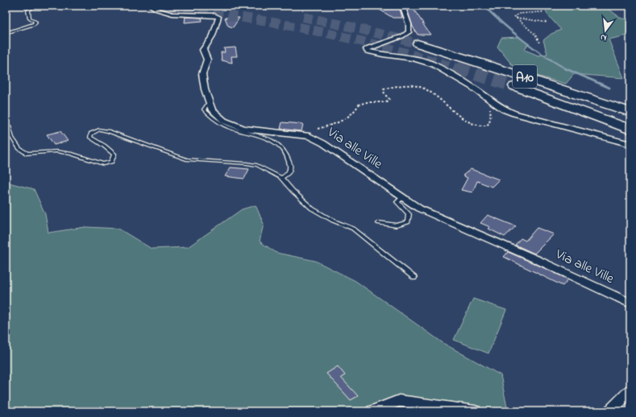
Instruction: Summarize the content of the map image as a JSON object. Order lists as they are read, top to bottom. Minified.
{"streets":{"highway":["A10"],"street":["Via alle Ville"]},"north":"bottom"}
